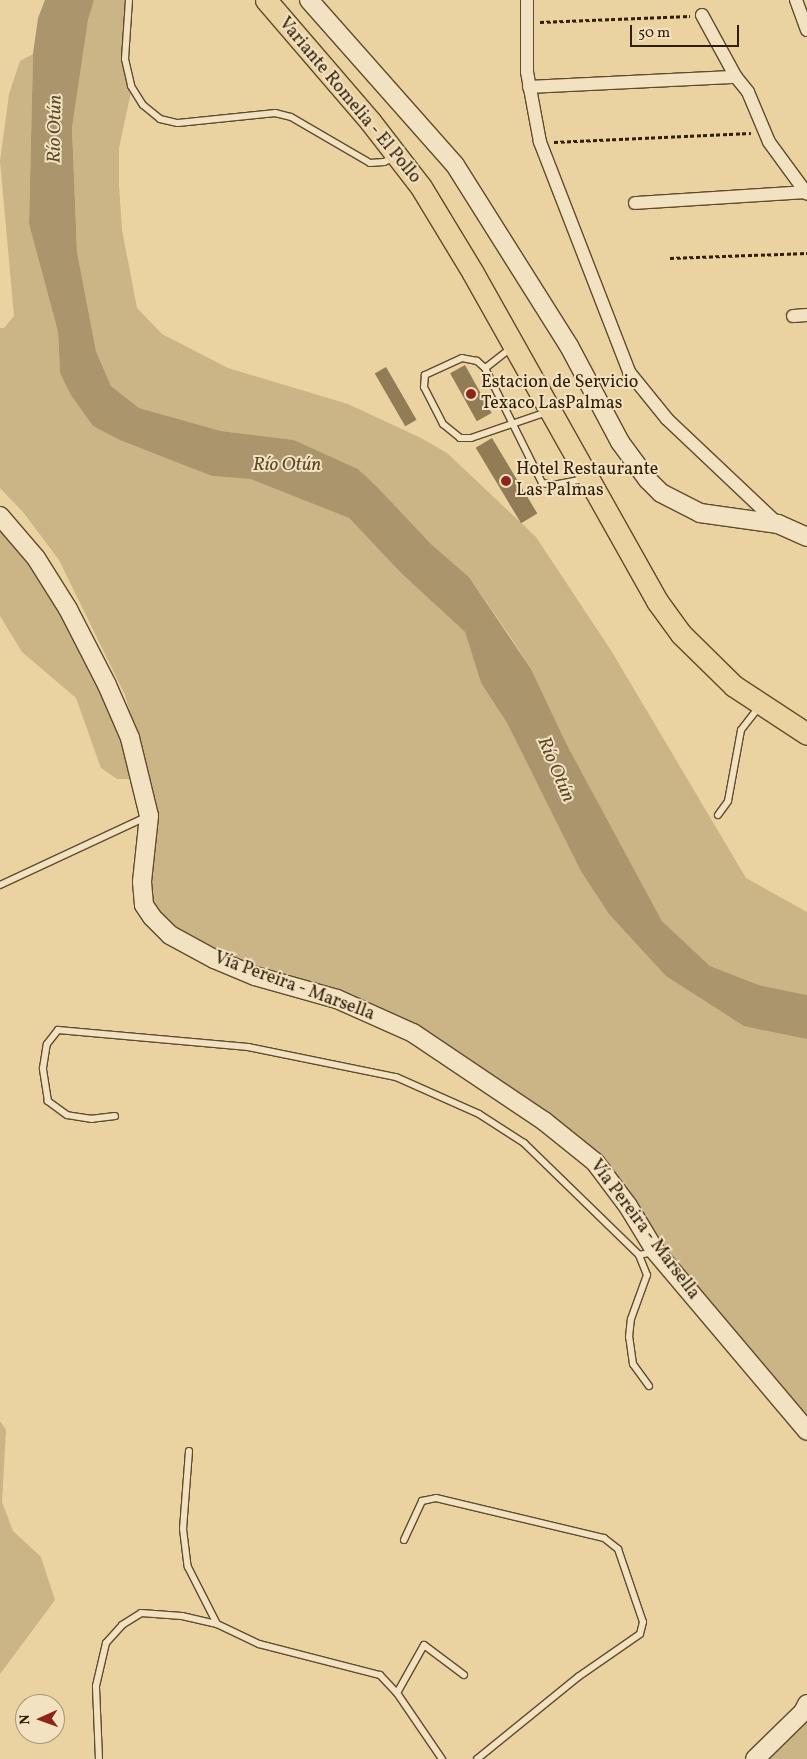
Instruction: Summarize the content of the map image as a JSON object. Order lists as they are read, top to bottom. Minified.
{"streets":{"highway":["Variante Romelia - El Pollo"],"main road":["Vía Pereira - Marsella"]},"water":["Río Otún"],"places":["Estacion de Servicio Texaco LasPalmas","Hotel Restaurante Las Palmas"],"scale_bar":"50 m","north":"left"}
